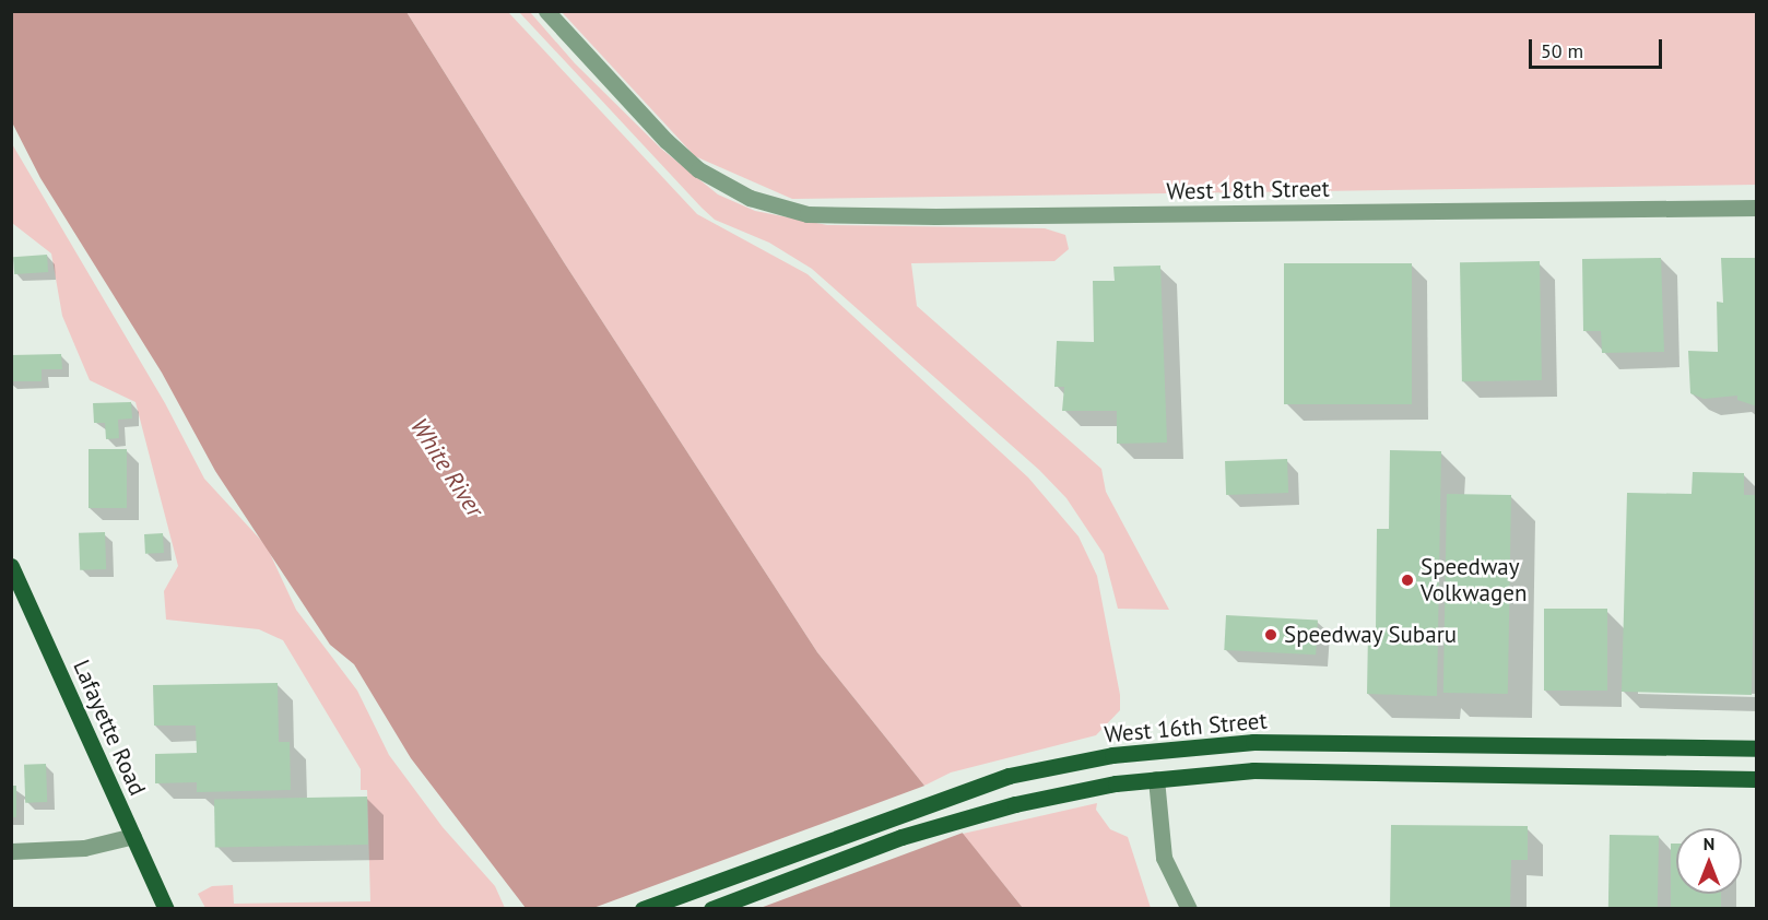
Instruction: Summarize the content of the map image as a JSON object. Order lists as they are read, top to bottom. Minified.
{"streets":{"main road":["Lafayette Road","West 16th Street"],"street":["West 18th Street"]},"water":["White River"],"places":["Speedway Volkwagen","Speedway Subaru"],"scale_bar":"50 m","north":"top"}
